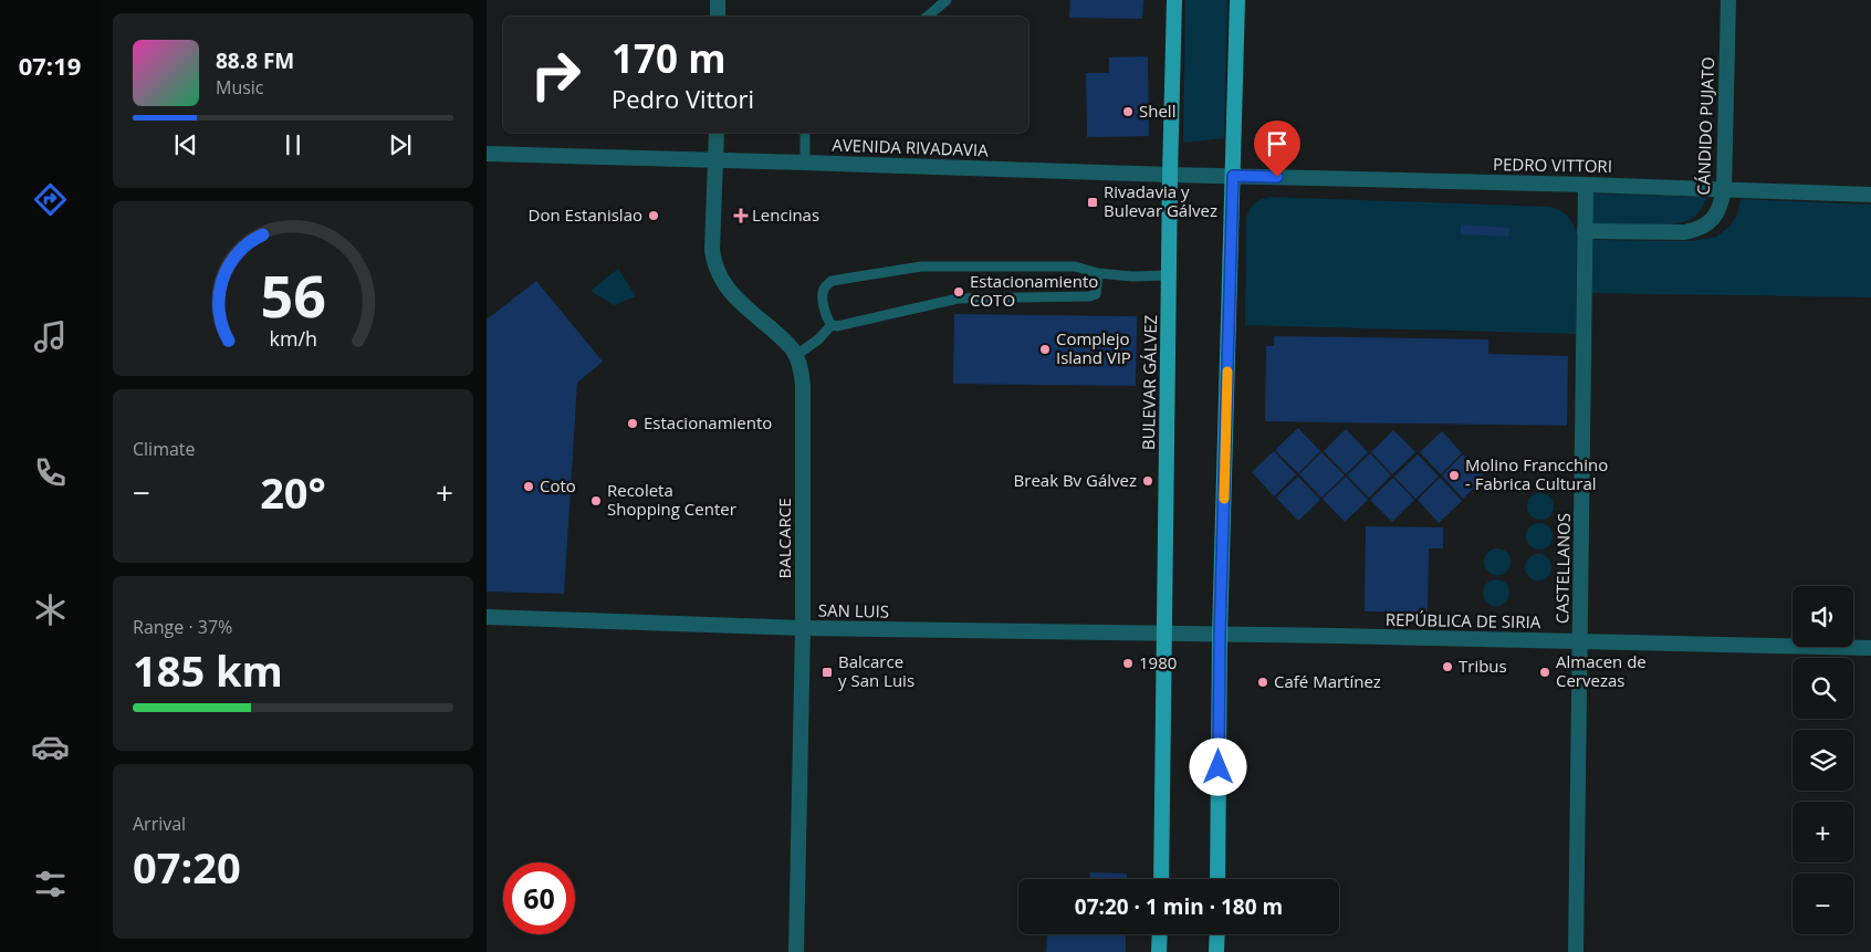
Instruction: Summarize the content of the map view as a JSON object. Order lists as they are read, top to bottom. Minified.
{"streets":{"main road":["BULEVAR GÁLVEZ"],"street":["CÁNDIDO PUJATO","AVENIDA RIVADAVIA","PEDRO VITTORI","BALCARCE","CASTELLANOS","SAN LUIS","REPÚBLICA DE SIRIA"]},"crossings":[["CÁNDIDO PUJATO","PEDRO VITTORI"],["CÁNDIDO PUJATO","CASTELLANOS"],["AVENIDA RIVADAVIA","PEDRO VITTORI"],["AVENIDA RIVADAVIA","BULEVAR GÁLVEZ"],["AVENIDA RIVADAVIA","BALCARCE"],["PEDRO VITTORI","CASTELLANOS"],["BULEVAR GÁLVEZ","SAN LUIS"],["BALCARCE","SAN LUIS"],["CASTELLANOS","REPÚBLICA DE SIRIA"],["SAN LUIS","REPÚBLICA DE SIRIA"]],"places":{"other":["Shell","Don Estanislao","Estacionamiento COTO","Complejo Island VIP","Estacionamiento","Molino Francchino - Fabrica Cultural","Break Bv Gálvez","Coto","Recoleta Shopping Center","1980","Tribus","Almacen de Cervezas","Café Martínez"],"transit":["Rivadavia y Bulevar Gálvez","Balcarce y San Luis"],"health":["Lencinas"]},"page":{"tabs":"07:19","turn":["170 m","Pedro Vittori"],"song":["88.8 FM","Music"],"tile":["Climate",["Range · 37%","185 km"],["Arrival","07:20"]],"heat":["−","20°","+"],"map_buttons":["+","−"],"limit":"60","trip":"07:20 · 1 min · 180 m","gauge":["56","km/h"]}}
